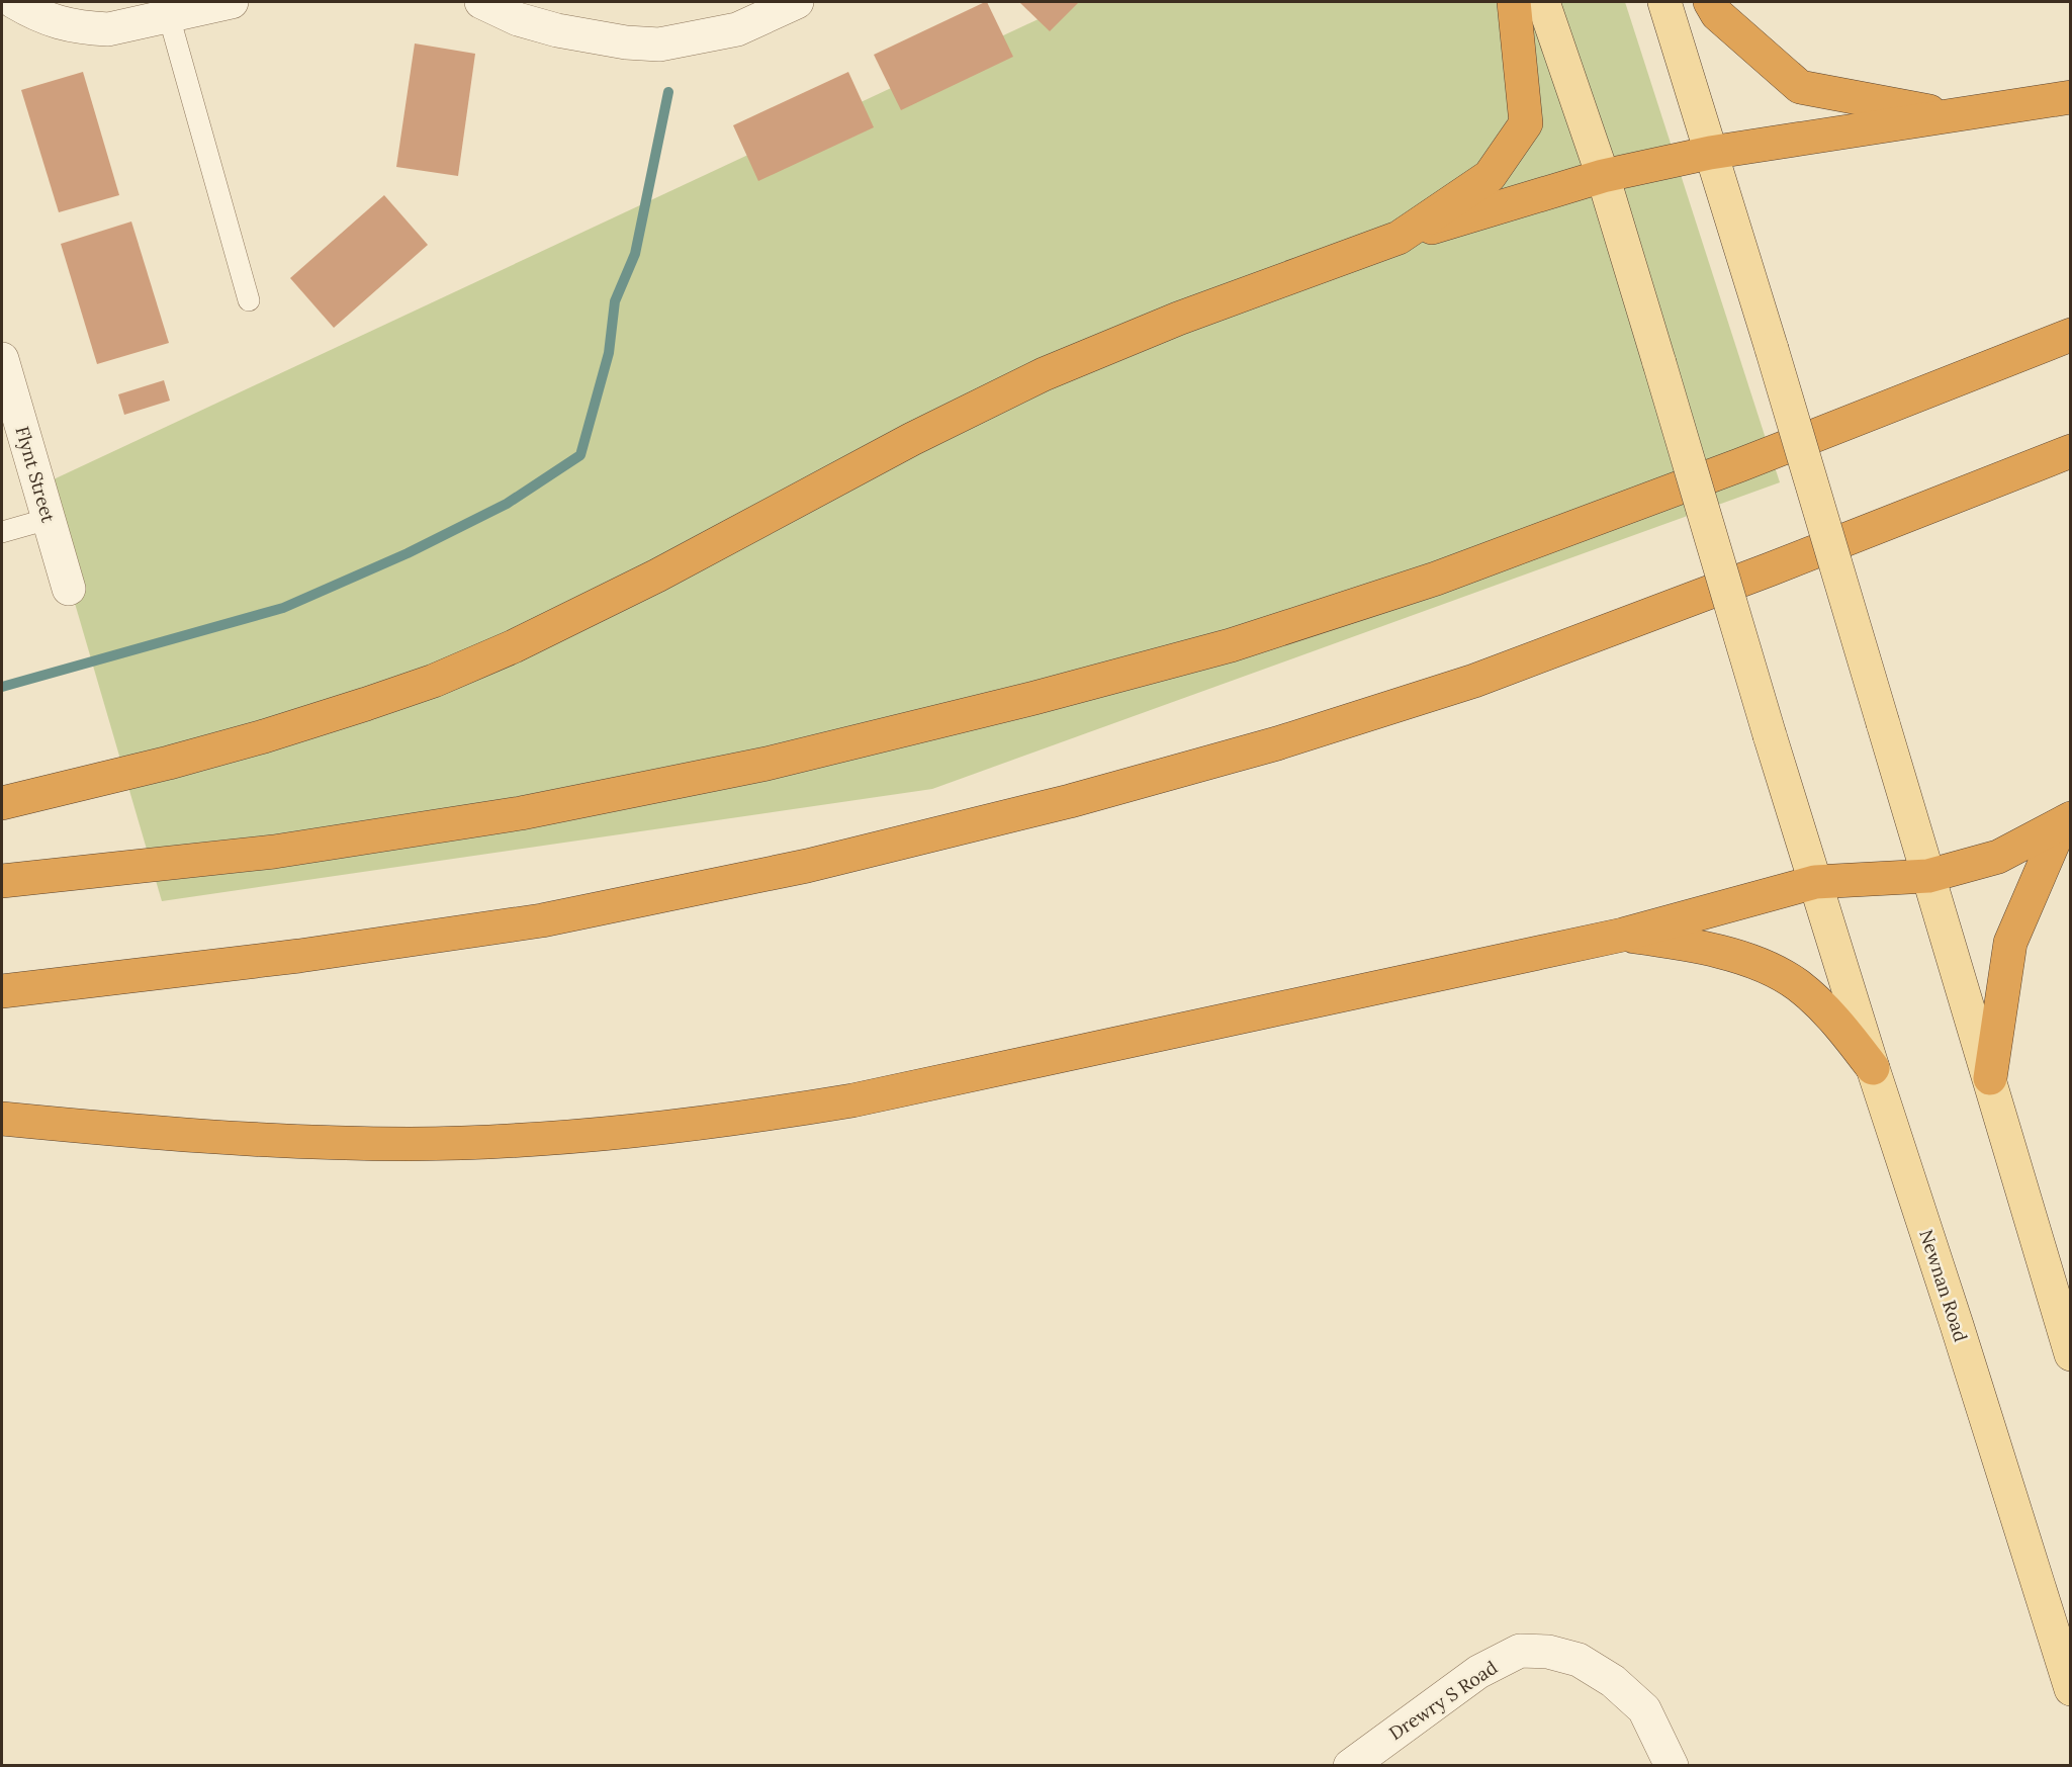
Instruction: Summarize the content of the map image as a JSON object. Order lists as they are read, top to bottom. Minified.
{"streets":{"main road":["Newnan Road"],"street":["Flynt Street","Drewry S Road"]}}
